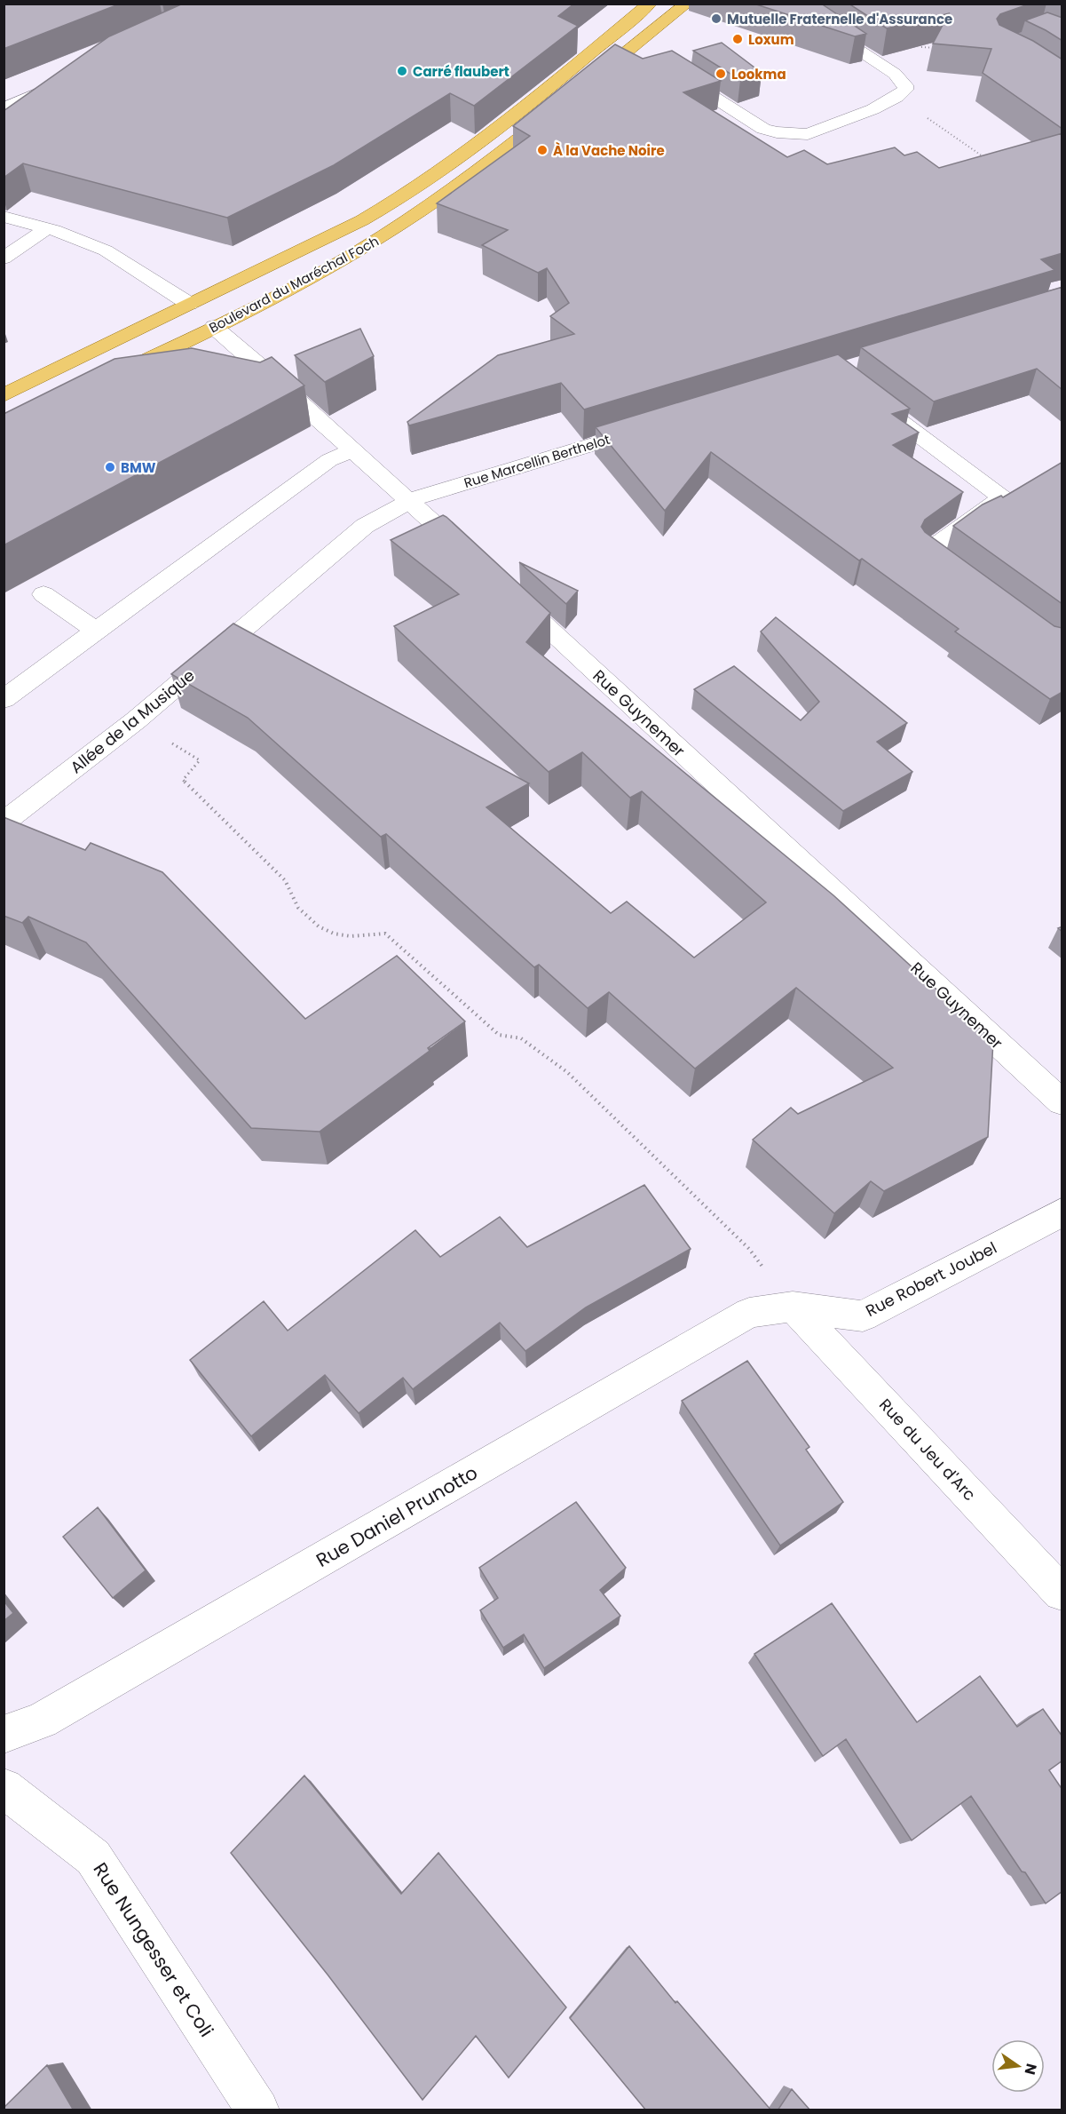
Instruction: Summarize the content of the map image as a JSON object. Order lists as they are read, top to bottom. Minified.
{"streets":{"main road":["Boulevard du Maréchal Foch"],"street":["Rue Marcellin Berthelot","Rue Guynemer","Allée de la Musique","Rue Robert Joubel","Rue du Jeu d'Arc","Rue Daniel Prunotto","Rue Nungesser et Coli"]},"crossings":[["Rue Marcellin Berthelot","Allée de la Musique"],["Rue Robert Joubel","Rue du Jeu d'Arc"],["Rue Robert Joubel","Rue Daniel Prunotto"],["Rue du Jeu d'Arc","Rue Daniel Prunotto"]],"places":["Mutuelle Fraternelle d'Assurance","Loxum","Carré flaubert","Lookma","À la Vache Noire","BMW"],"north":"right"}
